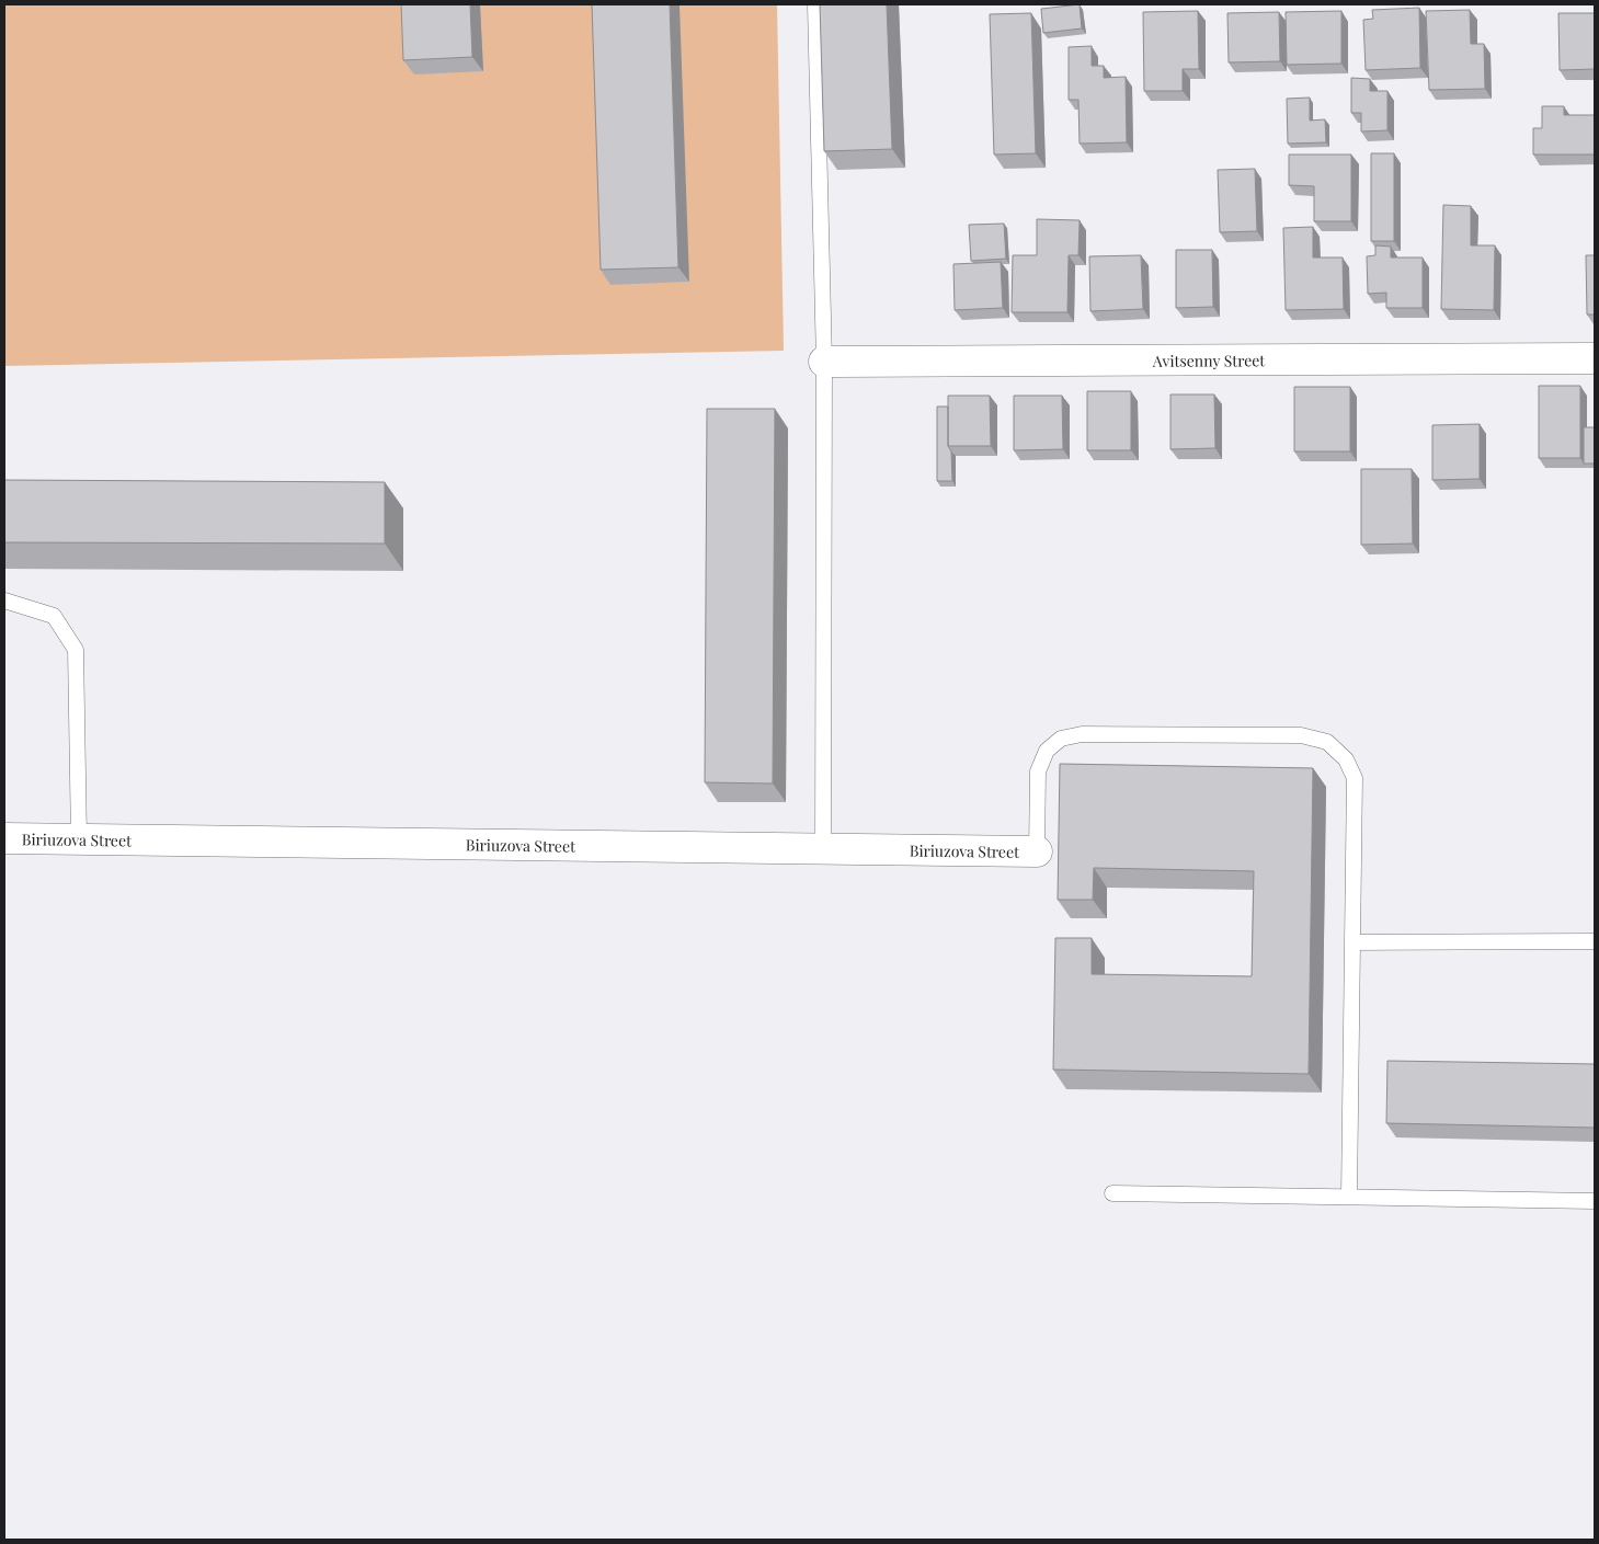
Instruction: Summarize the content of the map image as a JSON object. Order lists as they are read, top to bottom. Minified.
{"streets":{"street":["Avitsenny Street","Biriuzova Street"]}}
